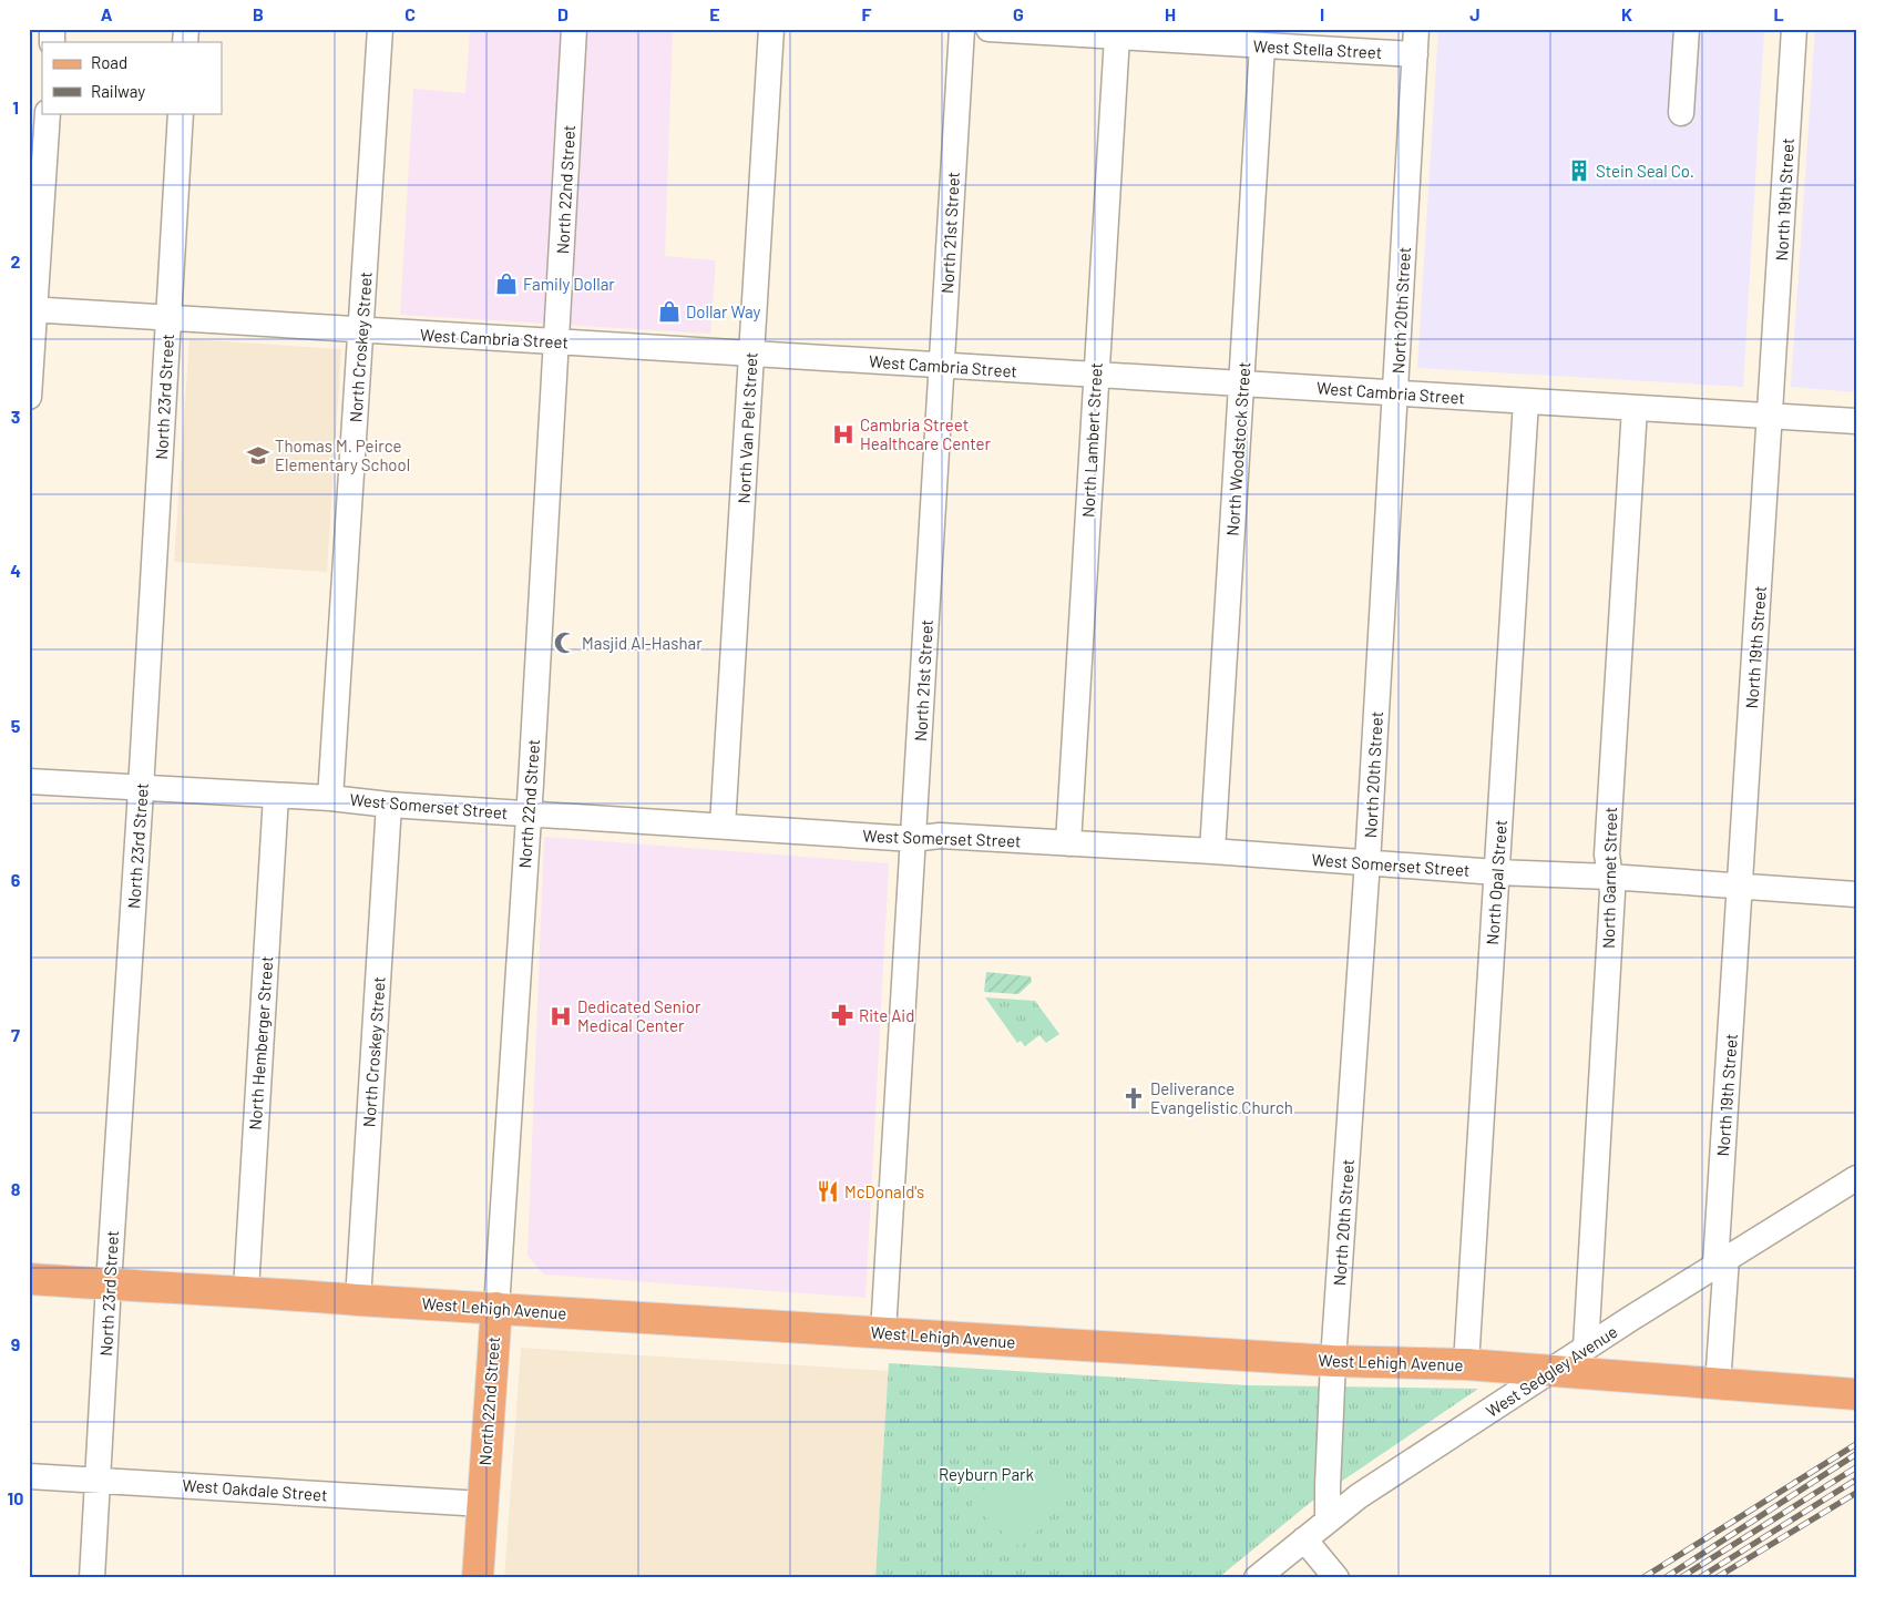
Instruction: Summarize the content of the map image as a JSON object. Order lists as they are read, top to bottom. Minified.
{"streets":{"main road":["North 22nd Street","West Lehigh Avenue"],"street":["West Stella Street","North 19th Street","North 21st Street","North 20th Street","West Cambria Street","North Croskey Street","North 23rd Street","North Van Pelt Street","North Lambert Street","North Woodstock Street","West Somerset Street","North Garnet Street","North Opal Street","North Hemberger Street","West Sedgley Avenue","West Oakdale Street"]},"crossings":[["West Stella Street","North 20th Street"],["West Stella Street","North Lambert Street"],["West Stella Street","North Woodstock Street"],["North 22nd Street","West Cambria Street"],["North 22nd Street","West Somerset Street"],["North 22nd Street","West Lehigh Avenue"],["North 22nd Street","West Oakdale Street"],["North 19th Street","West Cambria Street"],["North 19th Street","West Somerset Street"],["North 19th Street","West Lehigh Avenue"],["North 19th Street","West Sedgley Avenue"],["North 21st Street","West Cambria Street"],["North 21st Street","West Somerset Street"],["North 21st Street","West Lehigh Avenue"],["North 20th Street","West Cambria Street"],["North 20th Street","West Somerset Street"],["North 20th Street","West Lehigh Avenue"],["North 20th Street","West Sedgley Avenue"],["West Cambria Street","North Croskey Street"],["West Cambria Street","North 23rd Street"],["West Cambria Street","North Van Pelt Street"],["West Cambria Street","North Lambert Street"],["West Cambria Street","North Woodstock Street"],["West Cambria Street","North Garnet Street"],["West Cambria Street","North Opal Street"],["North Croskey Street","West Somerset Street"],["North Croskey Street","West Lehigh Avenue"],["North 23rd Street","West Somerset Street"],["North 23rd Street","West Lehigh Avenue"],["North 23rd Street","West Oakdale Street"],["North Van Pelt Street","West Somerset Street"],["North Lambert Street","West Somerset Street"],["North Woodstock Street","West Somerset Street"],["West Somerset Street","North Garnet Street"],["West Somerset Street","North Opal Street"],["West Somerset Street","North Hemberger Street"],["North Garnet Street","West Sedgley Avenue"],["North Opal Street","West Lehigh Avenue"],["North Hemberger Street","West Lehigh Avenue"],["West Lehigh Avenue","West Sedgley Avenue"]],"parks":["Reyburn Park"],"places":{"building":["Stein Seal Co."],"shop":["Family Dollar","Dollar Way"],"hospital":["Cambria Street Healthcare Center","Dedicated Senior Medical Center"],"school or university":["Thomas M. Peirce Elementary School"],"mosque":["Masjid Al-Hashar"],"pharmacy":["Rite Aid"],"church":["Deliverance Evangelistic Church"],"restaurant":["McDonald's"]},"legend":["Road","Railway"],"grid":{"columns":["A","B","C","D","E","F","G","H","I","J","K","L"],"rows":["1","2","3","4","5","6","7","8","9","10"]}}
